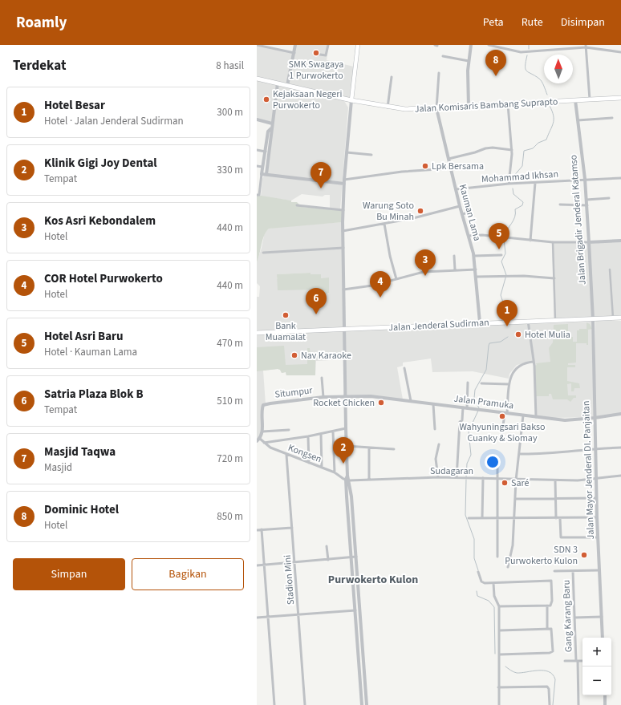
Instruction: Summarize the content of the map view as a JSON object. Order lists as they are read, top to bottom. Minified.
{"streets":{"main road":["Jalan Komisaris Bambang Suprapto","Jalan Jenderal Sudirman"],"street":["Mohammad Ikhsan","Kauman Lama","Jalan Brigadir Jenderal Katamso","Situmpur","Jalan Pramuka","Kongsen","Jalan Mayor Jenderal DI. Panjaitan","Sudagaran","Stadion Mini","Gang Karang Baru"]},"crossings":[["Jalan Komisaris Bambang Suprapto","Kauman Lama"],["Jalan Komisaris Bambang Suprapto","Jalan Brigadir Jenderal Katamso"],["Mohammad Ikhsan","Kauman Lama"],["Mohammad Ikhsan","Jalan Brigadir Jenderal Katamso"],["Kauman Lama","Jalan Jenderal Sudirman"],["Jalan Brigadir Jenderal Katamso","Jalan Jenderal Sudirman"],["Jalan Brigadir Jenderal Katamso","Jalan Mayor Jenderal DI. Panjaitan"],["Jalan Jenderal Sudirman","Jalan Mayor Jenderal DI. Panjaitan"],["Situmpur","Jalan Pramuka"],["Situmpur","Kongsen"],["Jalan Pramuka","Jalan Mayor Jenderal DI. Panjaitan"],["Kongsen","Sudagaran"],["Kongsen","Stadion Mini"],["Jalan Mayor Jenderal DI. Panjaitan","Sudagaran"]],"districts":["Purwokerto Kulon"],"places":["SMK Swagaya 1 Purwokerto","Kejaksaan Negeri Purwokerto","Lpk Bersama","Warung Soto Bu Minah","Bank Muamalat","Hotel Mulia","Nav Karaoke","Rocket Chicken","Wahyuningsari Bakso Cuanky & Siomay","Saré","SDN 3 Purwokerto Kulon"],"north":"top","page":{"header":"Roamly","nav":["Peta","Rute","Disimpan"],"heading":["Terdekat","8 hasil"],"pins":["8","7","5","3","4","6","1","2"],"list":[{"mark":"1","name":"Hotel Besar","note":"Hotel · Jalan Jenderal Sudirman","value":"300 m"},{"mark":"2","name":"Klinik Gigi Joy Dental","note":"Tempat","value":"330 m"},{"mark":"3","name":"Kos Asri Kebondalem","note":"Hotel","value":"440 m"},{"mark":"4","name":"COR Hotel Purwokerto","note":"Hotel","value":"440 m"},{"mark":"5","name":"Hotel Asri Baru","note":"Hotel · Kauman Lama","value":"470 m"},{"mark":"6","name":"Satria Plaza Blok B","note":"Tempat","value":"510 m"},{"mark":"7","name":"Masjid Taqwa","note":"Masjid","value":"720 m"},{"mark":"8","name":"Dominic Hotel","note":"Hotel","value":"850 m"}],"buttons":["Simpan","Bagikan"],"map_buttons":["+","−"]}}
